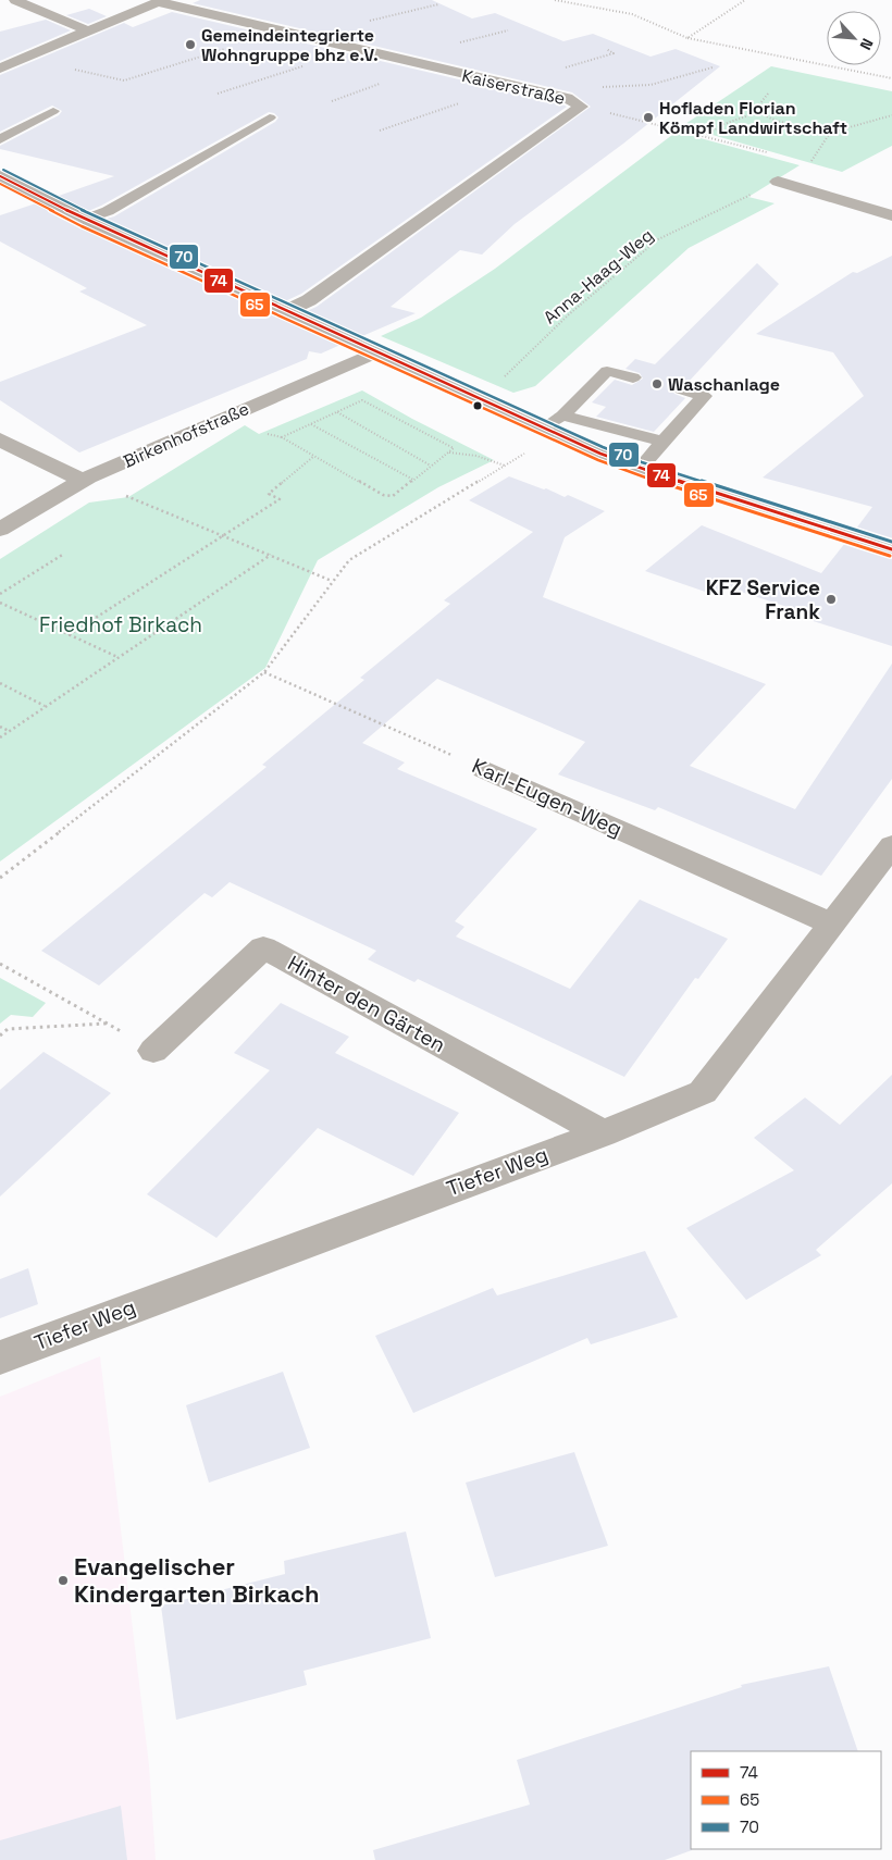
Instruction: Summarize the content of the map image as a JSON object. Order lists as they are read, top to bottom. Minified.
{"streets":{"street":["Kaiserstraße","Birkenhofstraße","Karl-Eugen-Weg","Hinter den Gärten","Tiefer Weg"],"path":["Anna-Haag-Weg"]},"crossings":[["Karl-Eugen-Weg","Tiefer Weg"],["Hinter den Gärten","Tiefer Weg"]],"parks":["Friedhof Birkach"],"places":["Gemeindeintegrierte Wohngruppe bhz e.V.","Hofladen Florian Kömpf Landwirtschaft","Waschanlage","KFZ Service Frank","Evangelischer Kindergarten Birkach"],"lines":["transit line 70","transit line 74","transit line 65"],"legend":["74","65","70"],"north":"bottom right"}
